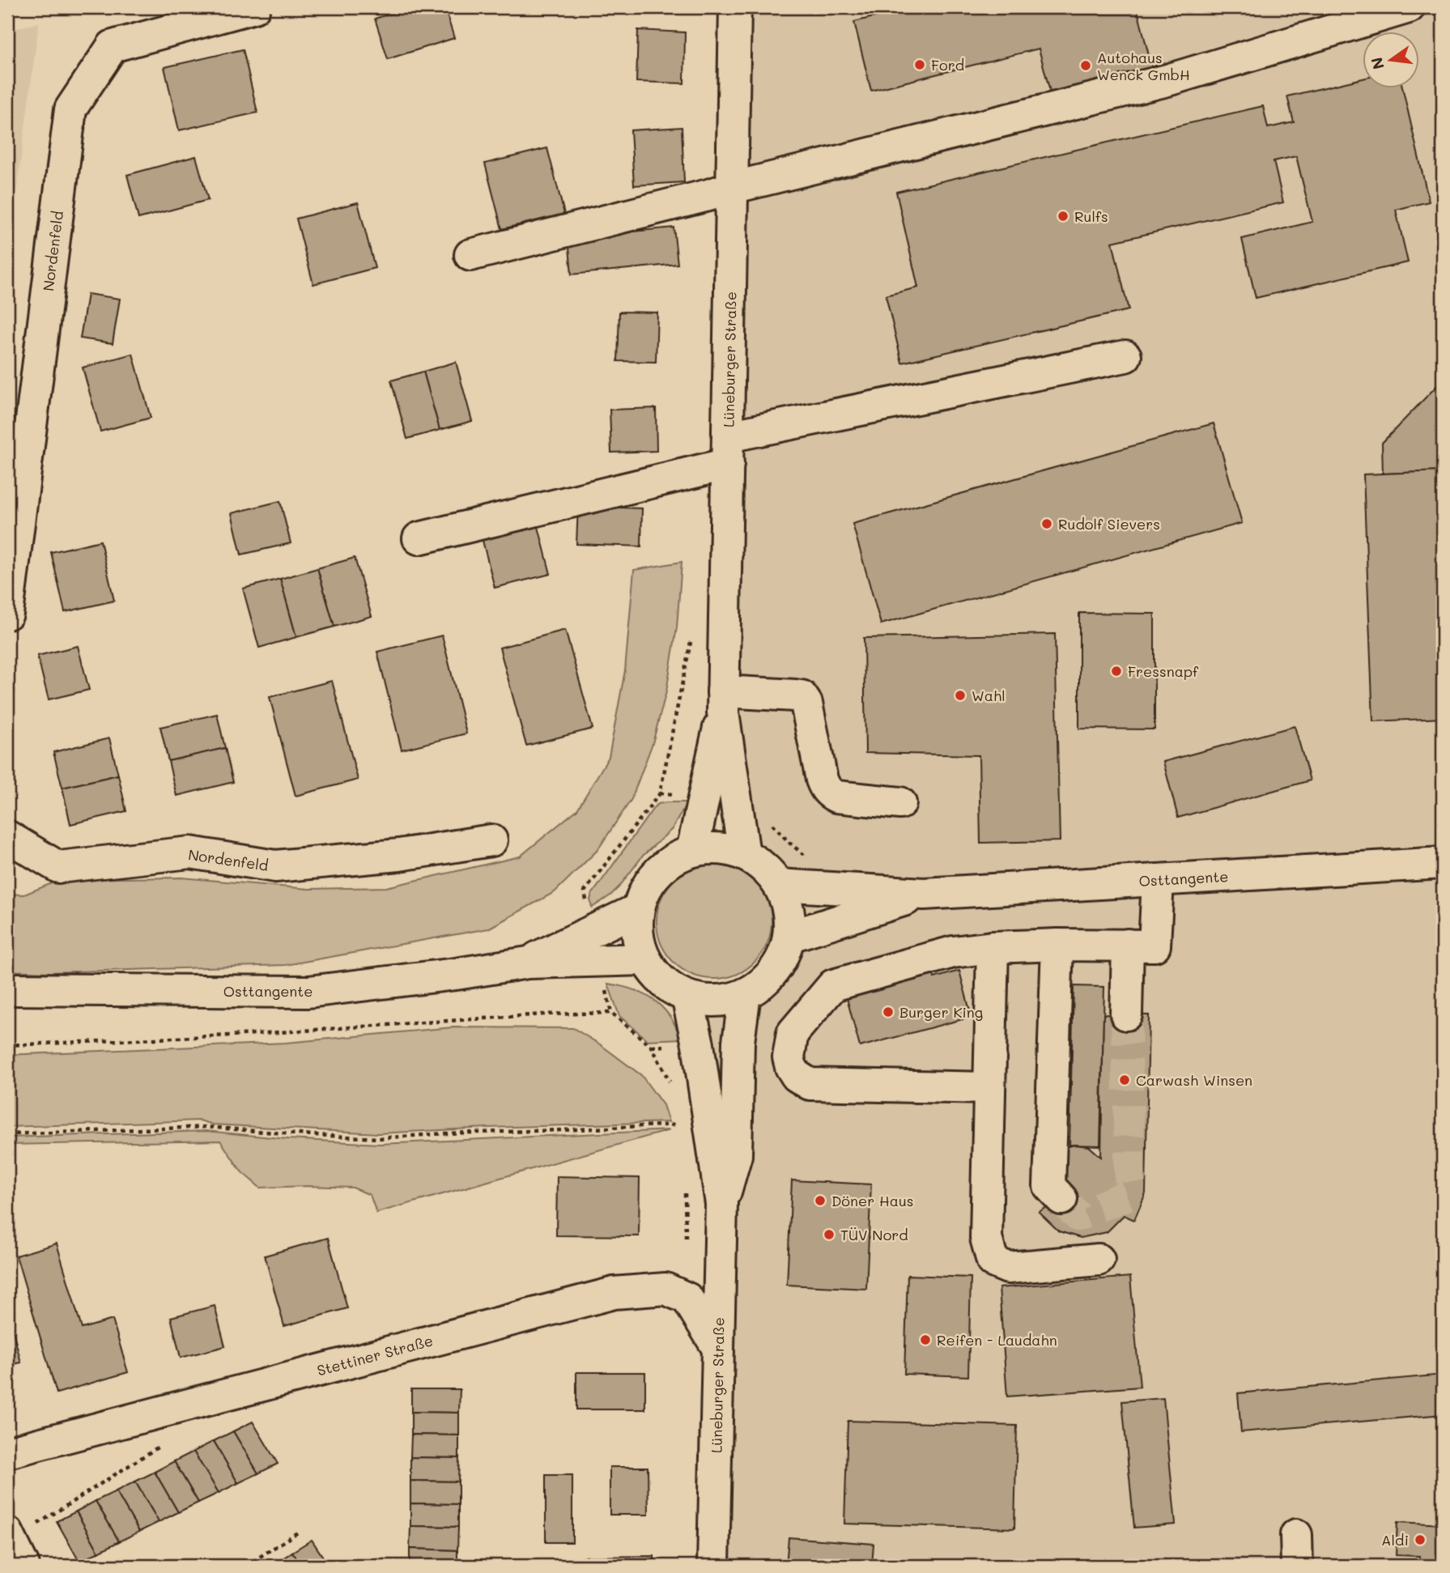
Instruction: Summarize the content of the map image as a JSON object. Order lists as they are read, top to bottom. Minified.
{"streets":{"main road":["Nordenfeld","Lüneburger Straße","Osttangente","Stettiner Straße"]},"crossings":[["Lüneburger Straße","Osttangente"],["Lüneburger Straße","Stettiner Straße"]],"places":["Ford","Autohaus Wenck GmbH","Rulfs","Rudolf Sievers","Fressnapf","Wahl","Burger King","Carwash Winsen","Döner Haus","TÜV Nord","Reifen - Laudahn","Aldi"],"north":"left"}
